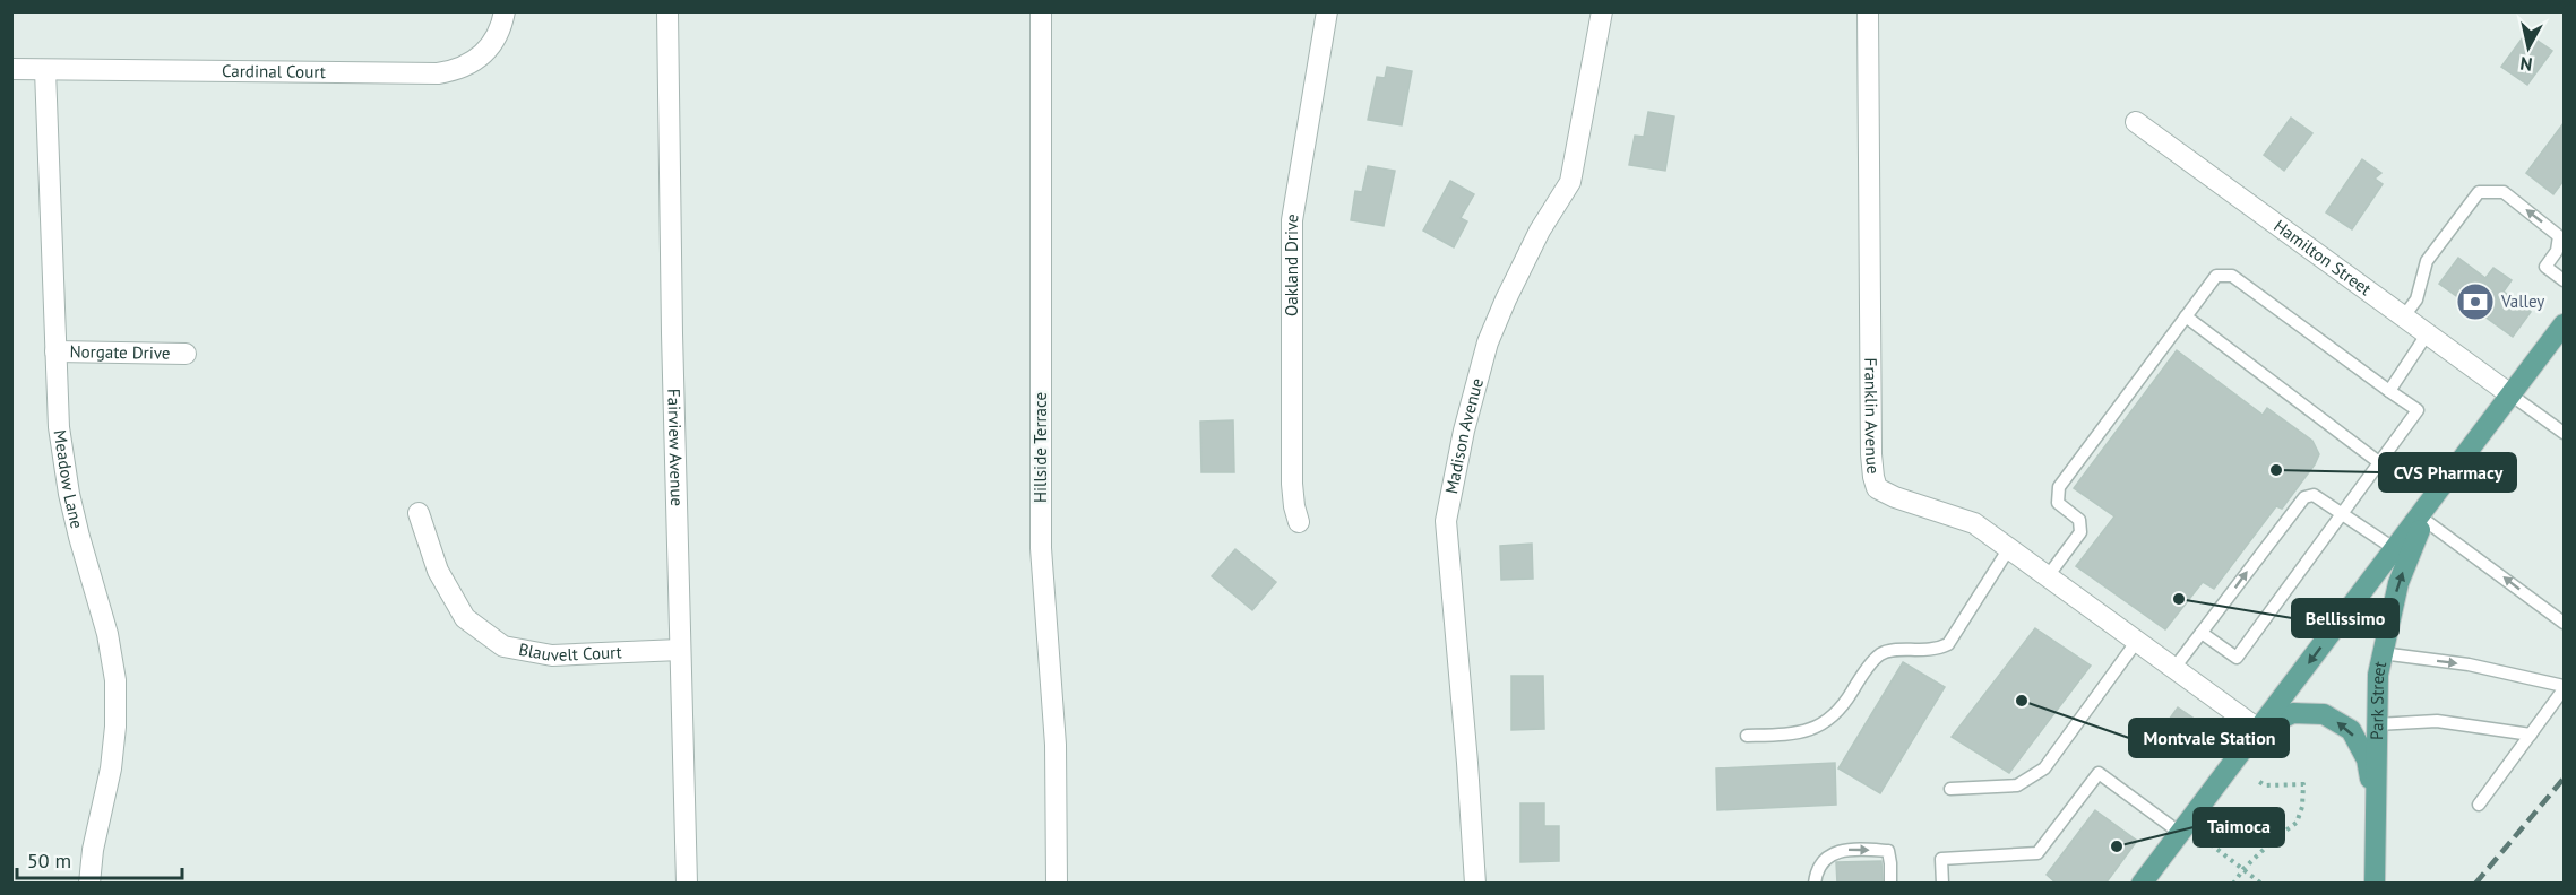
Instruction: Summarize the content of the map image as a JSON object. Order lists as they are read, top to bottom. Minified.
{"streets":{"main road":["Park Street"],"street":["Cardinal Court","Hamilton Street","Oakland Drive","Norgate Drive","Franklin Avenue","Madison Avenue","Fairview Avenue","Hillside Terrace","Meadow Lane","Blauvelt Court"]},"crossings":[["Cardinal Court","Meadow Lane"],["Norgate Drive","Meadow Lane"],["Fairview Avenue","Blauvelt Court"]],"places":{"bank":["Valley"],"other":["CVS Pharmacy","Bellissimo","Montvale Station","Taimoca"]},"scale_bar":"50 m","north":"bottom"}
